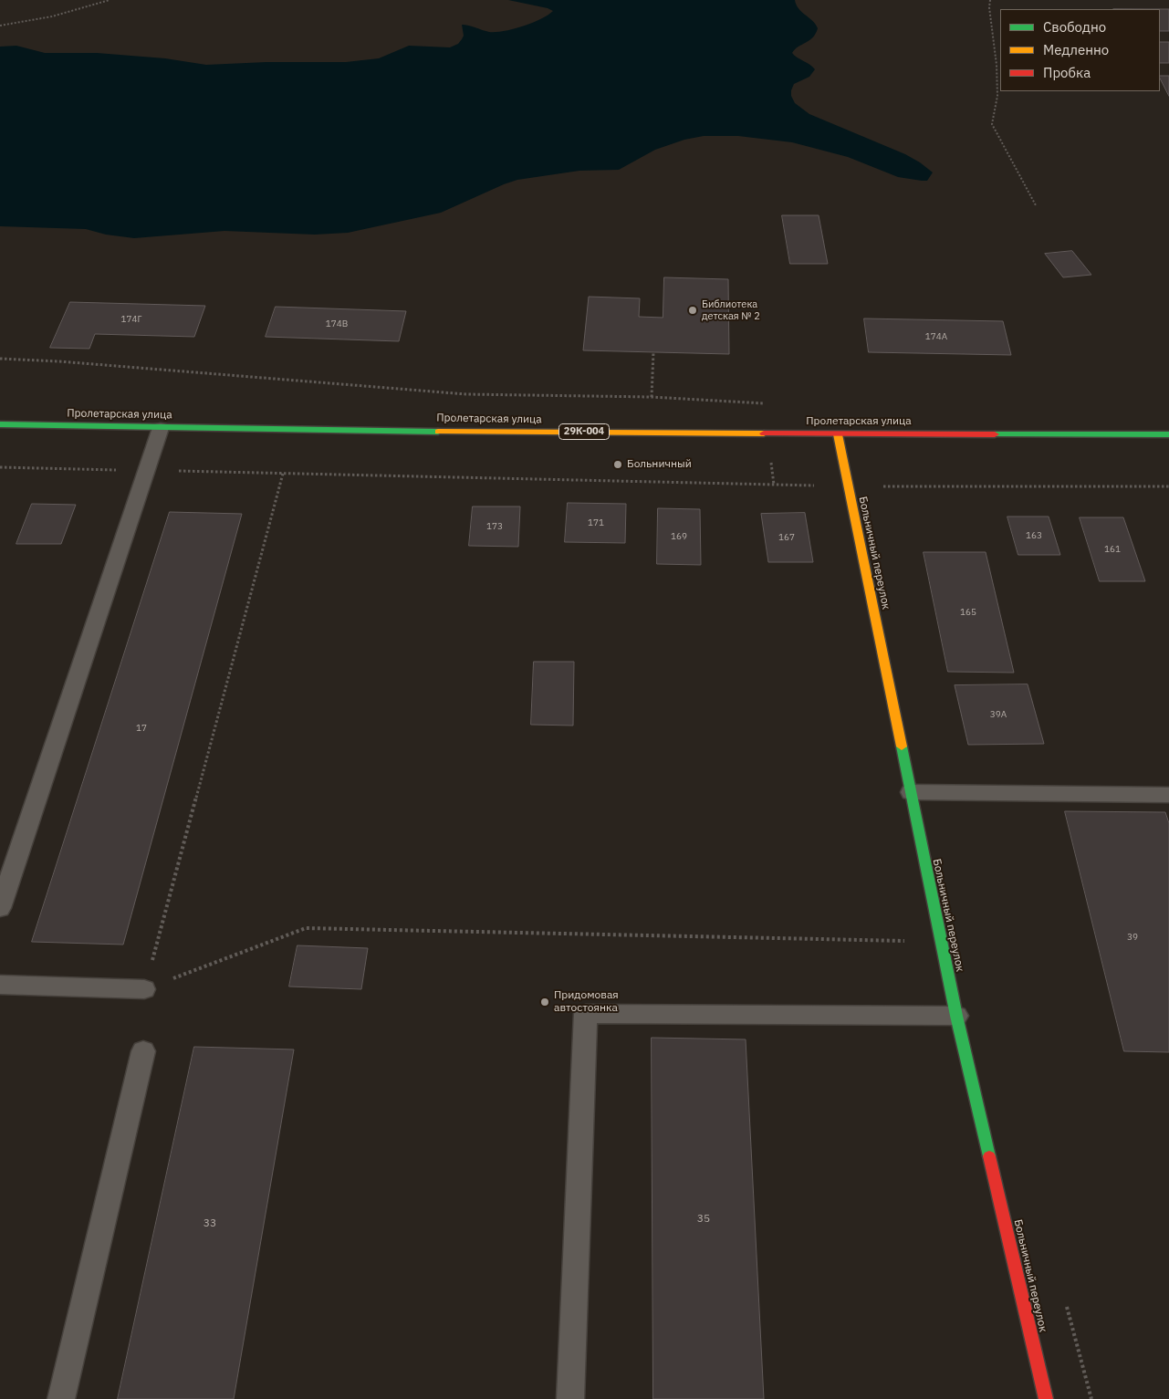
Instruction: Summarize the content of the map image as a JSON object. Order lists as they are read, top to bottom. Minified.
{"streets":{"main road":["Пролетарская улица","29К-004","Больничный переулок"]},"crossings":[["Пролетарская улица","Больничный переулок"]],"places":["Библиотека детская № 2","Больничный","Придомовая автостоянка"],"house_numbers":["174Г","174В","174А","171","173","163","169","167","161","165","39А","17","39","35","33"],"legend":["Свободно","Медленно","Пробка"]}
